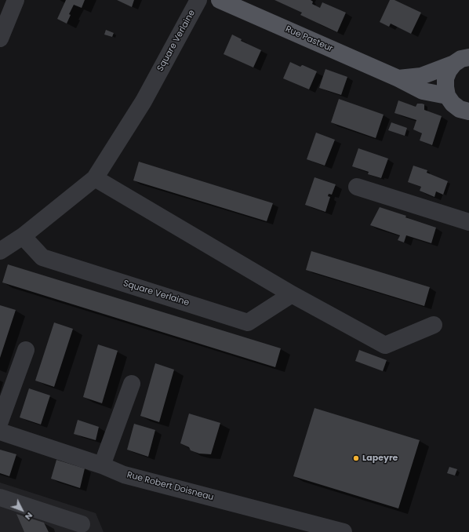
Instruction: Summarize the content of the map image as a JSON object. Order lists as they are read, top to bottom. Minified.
{"streets":{"main road":["Rue Pasteur"],"street":["Square Verlaine","Rue Robert Doisneau"]},"places":["Lapeyre"],"north":"bottom right"}
